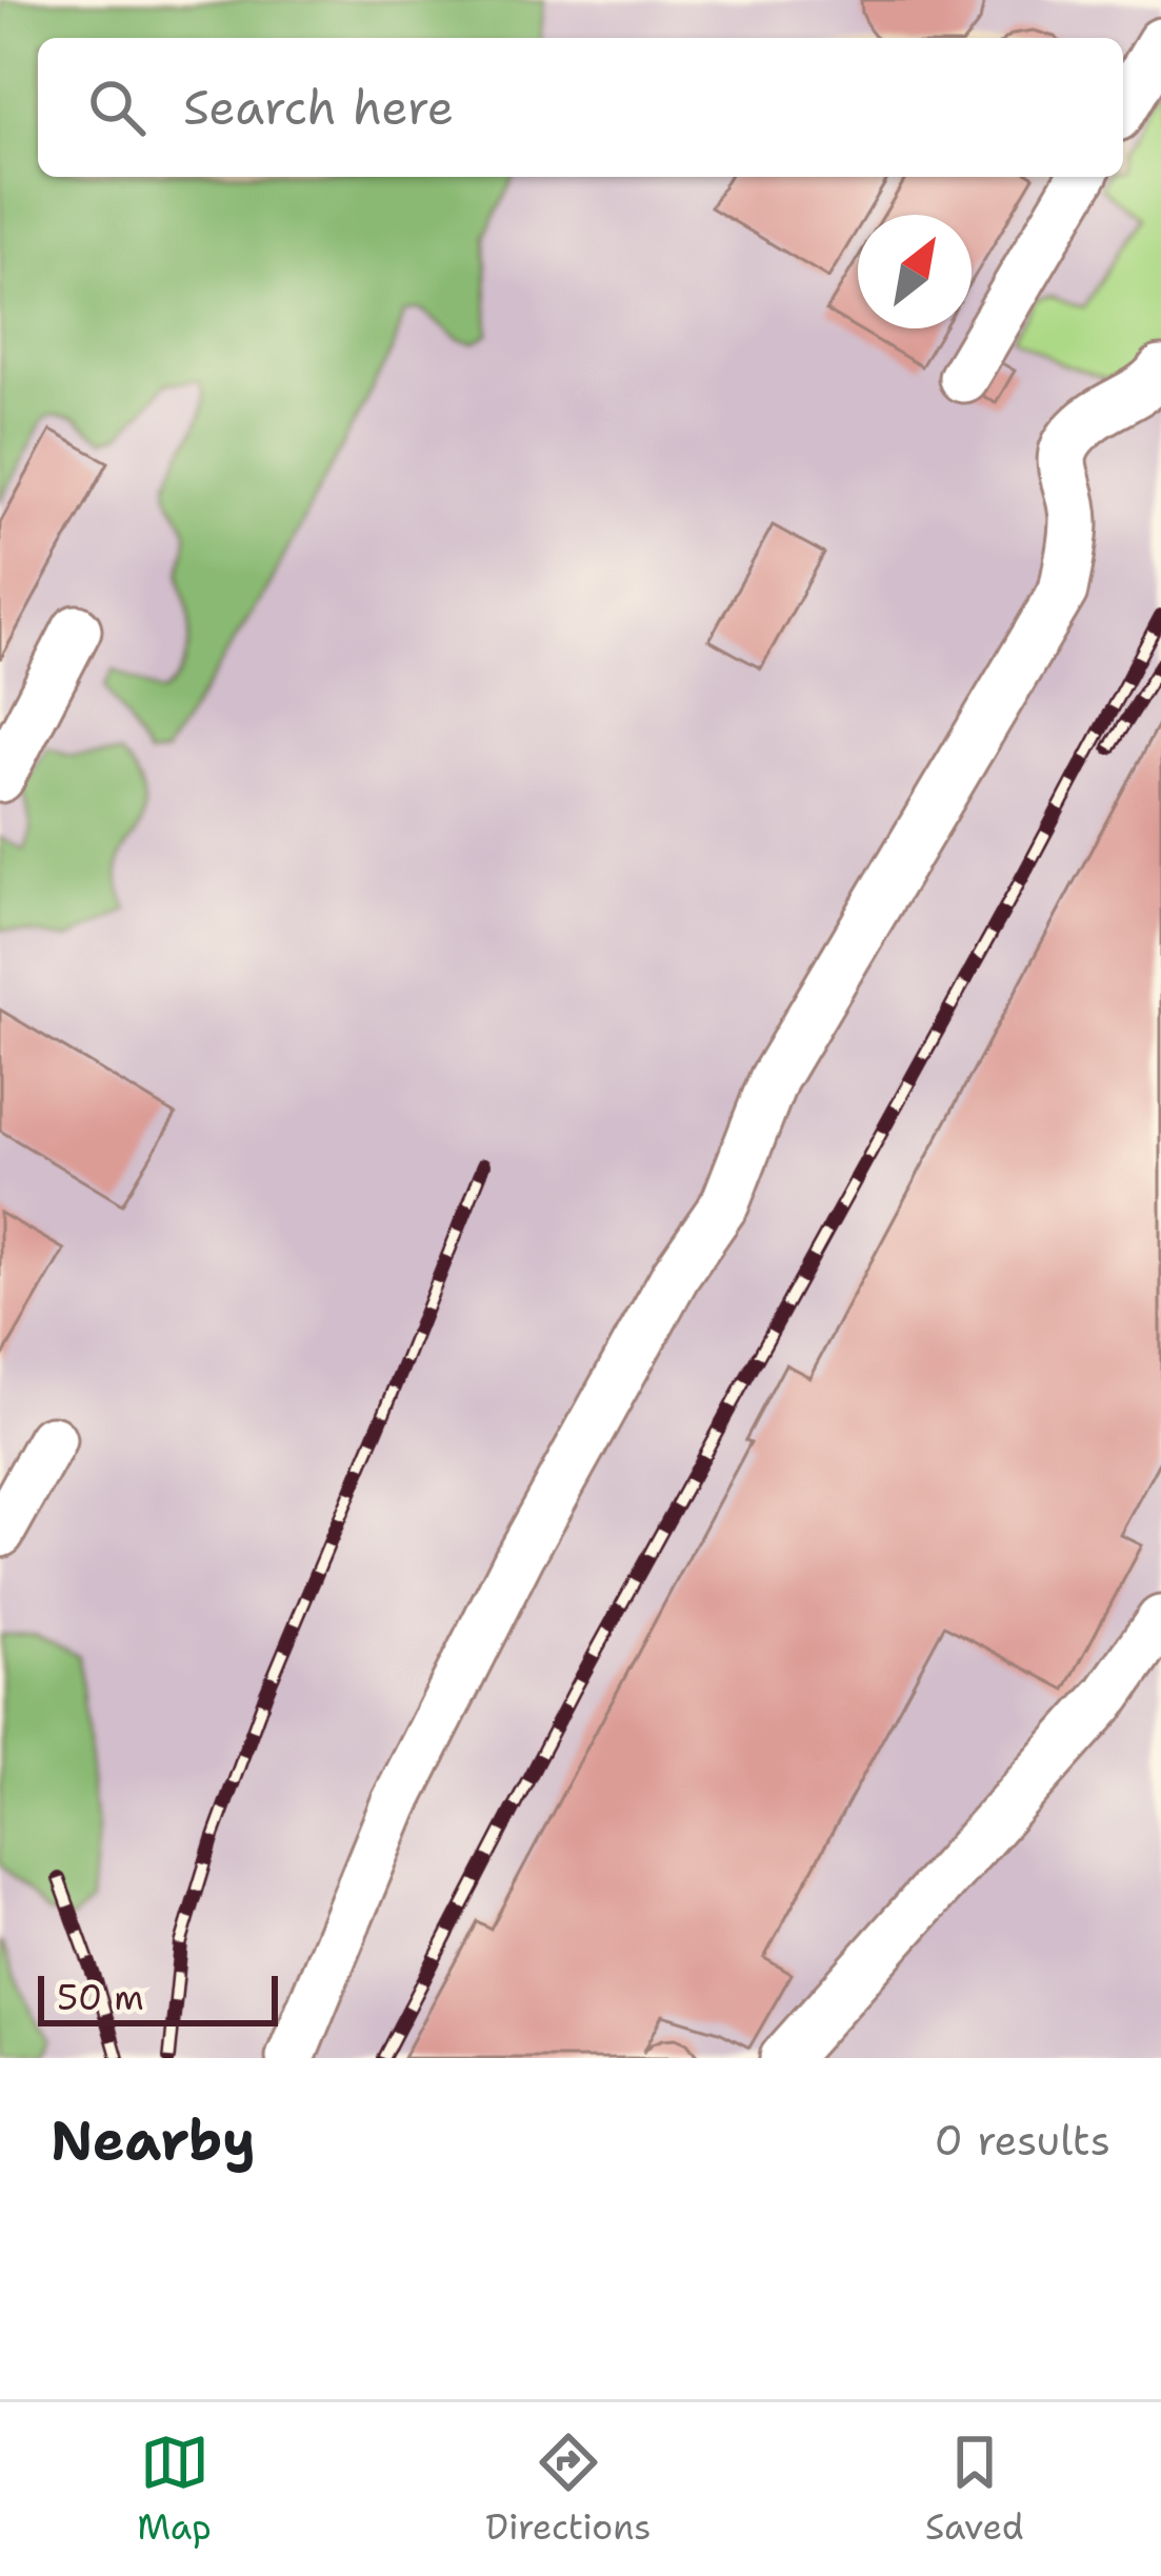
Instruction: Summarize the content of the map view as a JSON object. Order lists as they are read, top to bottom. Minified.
{"scale_bar":"50 m","north":"top right","page":{"search":"Search here","scale":"50 m","heading":["Nearby","0 results"],"nav":["Map","Directions","Saved"]}}
